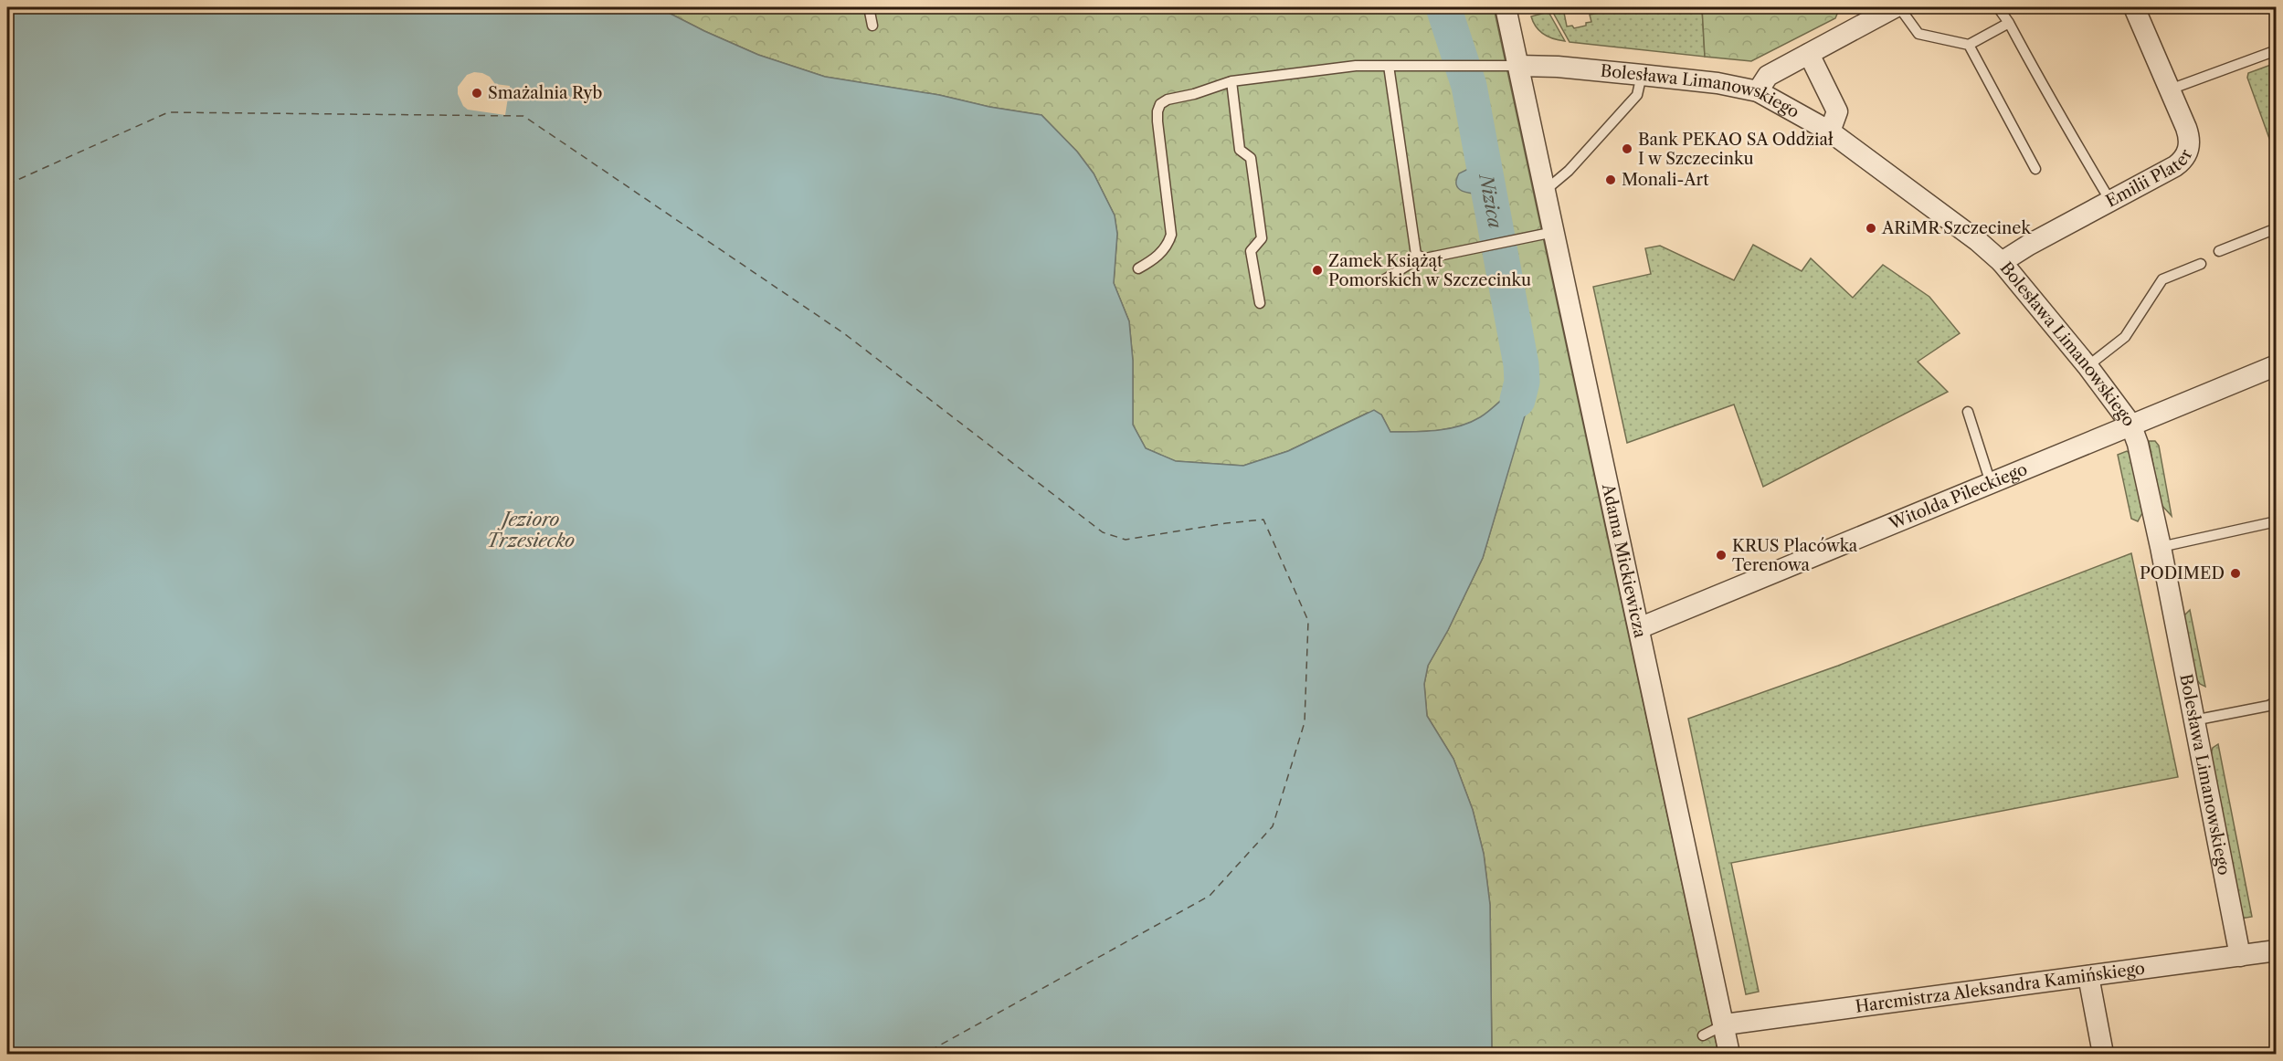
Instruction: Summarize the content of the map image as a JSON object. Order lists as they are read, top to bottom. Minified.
{"streets":{"street":["Bolesława Limanowskiego","Emilii Plater","Witolda Pileckiego","Adama Mickiewicza","Harcmistrza Aleksandra Kamińskiego"]},"crossings":[["Bolesława Limanowskiego","Emilii Plater"],["Bolesława Limanowskiego","Witolda Pileckiego"],["Bolesława Limanowskiego","Adama Mickiewicza"],["Bolesława Limanowskiego","Harcmistrza Aleksandra Kamińskiego"],["Witolda Pileckiego","Adama Mickiewicza"],["Adama Mickiewicza","Harcmistrza Aleksandra Kamińskiego"]],"water":["Nizica","Jezioro Trzesiecko"],"places":["Smażalnia Ryb","Bank PEKAO SA Oddział I w Szczecinku","Monali-Art","ARiMR Szczecinek","Zamek Książąt Pomorskich w Szczecinku","KRUS Placówka Terenowa","PODIMED"]}
